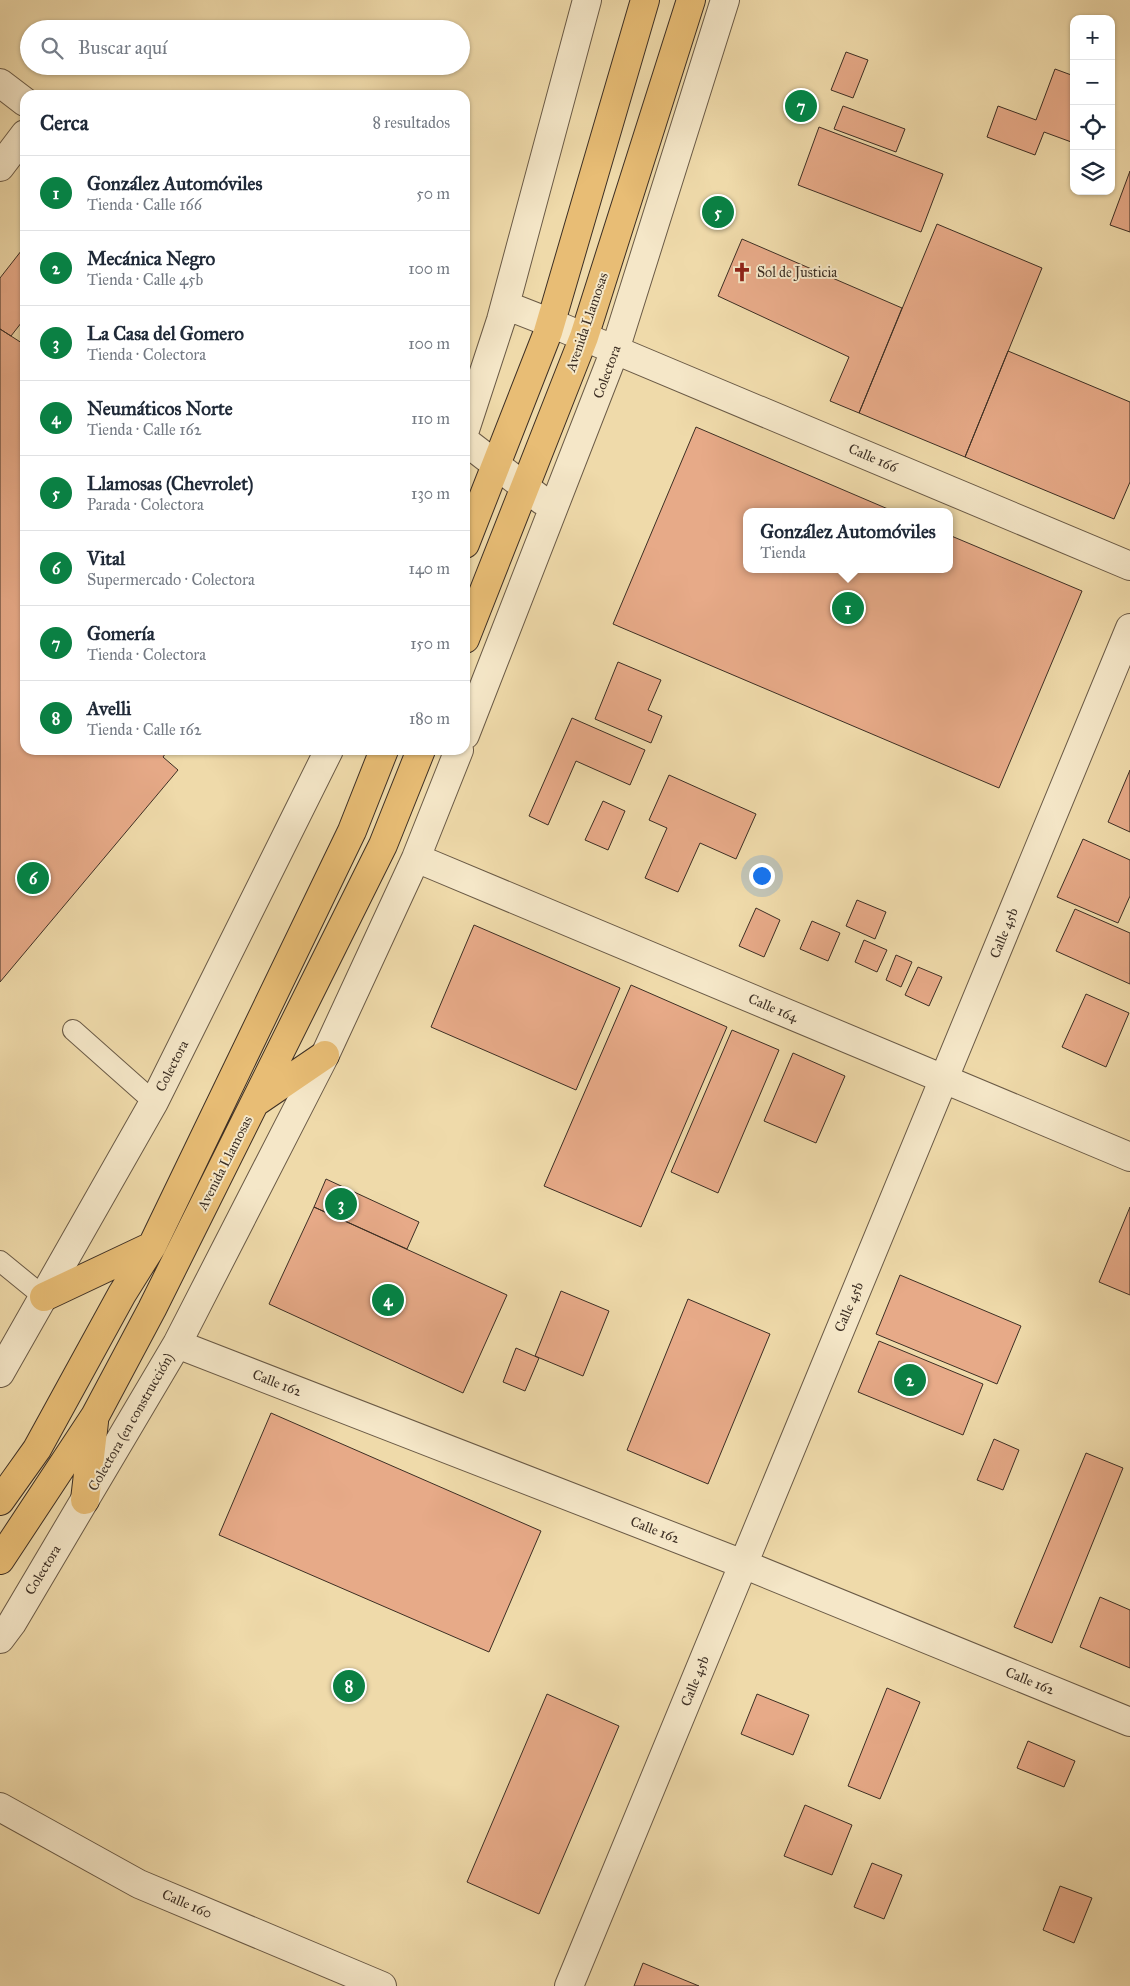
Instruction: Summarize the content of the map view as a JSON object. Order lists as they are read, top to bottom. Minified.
{"streets":{"highway":["Avenida Llamosas"],"street":["Colectora","Calle 166","Calle 45b","Calle 164","Calle 162","Colectora (en construcción)","Calle 160"]},"crossings":[["Avenida Llamosas","Calle 166"],["Colectora","Calle 166"],["Colectora","Colectora (en construcción)"],["Calle 45b","Calle 164"],["Calle 45b","Calle 162"],["Calle 162","Colectora (en construcción)"]],"places":{"church":["Sol de Justicia"]},"page":{"map_buttons":["+","−"],"search":"Buscar aquí","pins":["7","5","1","6","3","4","2","8"],"heading":["Cerca","8 resultados"],"list":[{"mark":"1","name":"González Automóviles","note":"Tienda · Calle 166","value":"50 m"},{"mark":"2","name":"Mecánica Negro","note":"Tienda · Calle 45b","value":"100 m"},{"mark":"3","name":"La Casa del Gomero","note":"Tienda · Colectora","value":"100 m"},{"mark":"4","name":"Neumáticos Norte","note":"Tienda · Calle 162","value":"110 m"},{"mark":"5","name":"Llamosas (Chevrolet)","note":"Parada · Colectora","value":"130 m"},{"mark":"6","name":"Vital","note":"Supermercado · Colectora","value":"140 m"},{"mark":"7","name":"Gomería","note":"Tienda · Colectora","value":"150 m"},{"mark":"8","name":"Avelli","note":"Tienda · Calle 162","value":"180 m"}],"popup":["González Automóviles","Tienda"]}}
